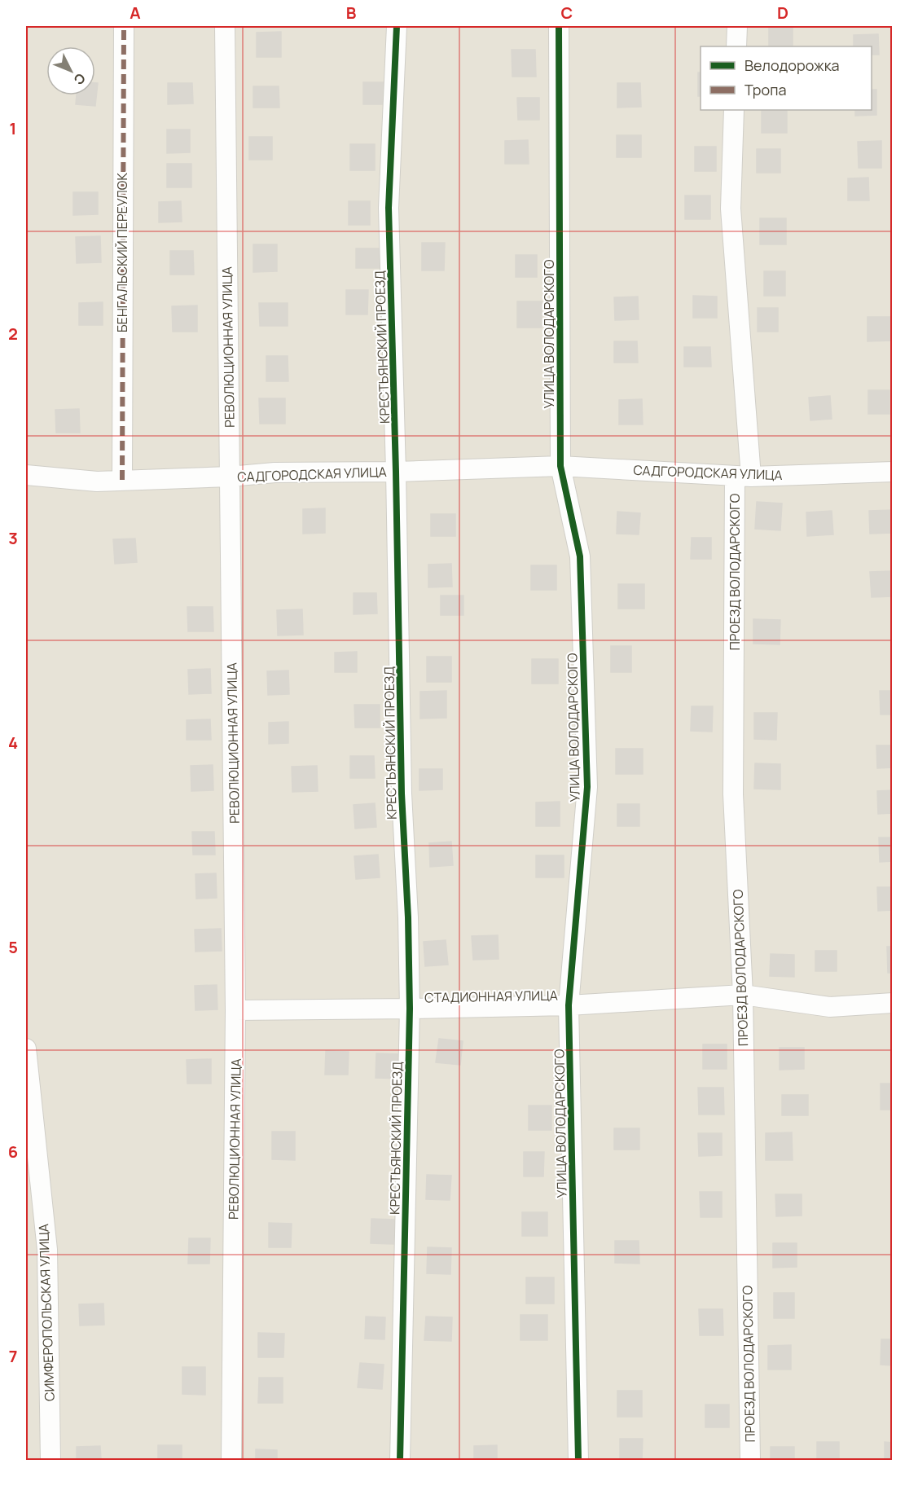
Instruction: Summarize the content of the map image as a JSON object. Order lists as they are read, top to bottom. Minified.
{"streets":{"street":["БЕНГАЛЬСКИЙ ПЕРЕУЛОК","УЛИЦА ВОЛОДАРСКОГО","РЕВОЛЮЦИОННАЯ УЛИЦА","КРЕСТЬЯНСКИЙ ПРОЕЗД","САДГОРОДСКАЯ УЛИЦА","ПРОЕЗД ВОЛОДАРСКОГО","СТАДИОННАЯ УЛИЦА","СИМФЕРОПОЛЬСКАЯ УЛИЦА"]},"crossings":[["БЕНГАЛЬСКИЙ ПЕРЕУЛОК","САДГОРОДСКАЯ УЛИЦА"],["УЛИЦА ВОЛОДАРСКОГО","САДГОРОДСКАЯ УЛИЦА"],["УЛИЦА ВОЛОДАРСКОГО","СТАДИОННАЯ УЛИЦА"],["РЕВОЛЮЦИОННАЯ УЛИЦА","САДГОРОДСКАЯ УЛИЦА"],["РЕВОЛЮЦИОННАЯ УЛИЦА","СТАДИОННАЯ УЛИЦА"],["КРЕСТЬЯНСКИЙ ПРОЕЗД","САДГОРОДСКАЯ УЛИЦА"],["КРЕСТЬЯНСКИЙ ПРОЕЗД","СТАДИОННАЯ УЛИЦА"],["САДГОРОДСКАЯ УЛИЦА","ПРОЕЗД ВОЛОДАРСКОГО"],["ПРОЕЗД ВОЛОДАРСКОГО","СТАДИОННАЯ УЛИЦА"]],"legend":["Велодорожка","Тропа"],"north":"bottom right","grid":{"columns":["A","B","C","D"],"rows":["1","2","3","4","5","6","7"]}}
